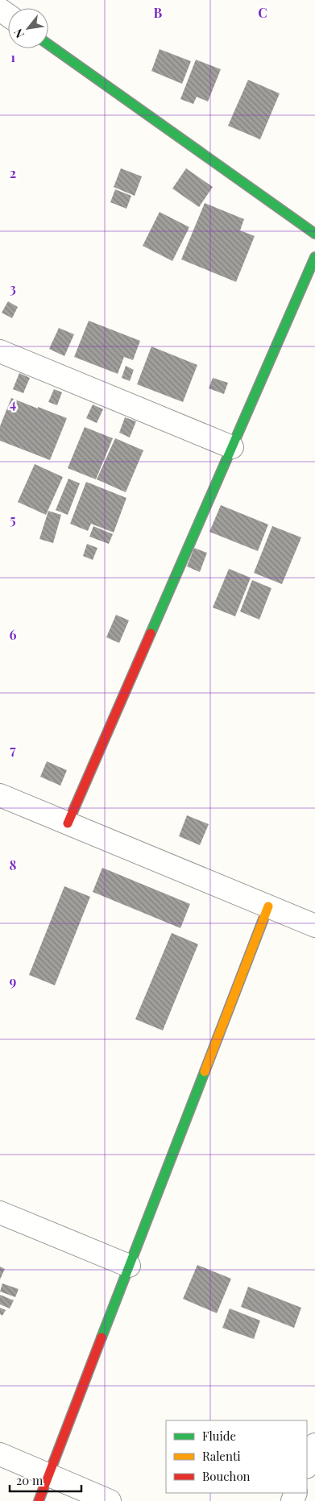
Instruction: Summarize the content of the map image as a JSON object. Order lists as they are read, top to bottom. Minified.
{"legend":["Fluide","Ralenti","Bouchon"],"scale_bar":"20 m","north":"bottom left","grid":{"columns":["B","C"],"rows":["1","2","3","4","5","6","7","8","9"]}}
